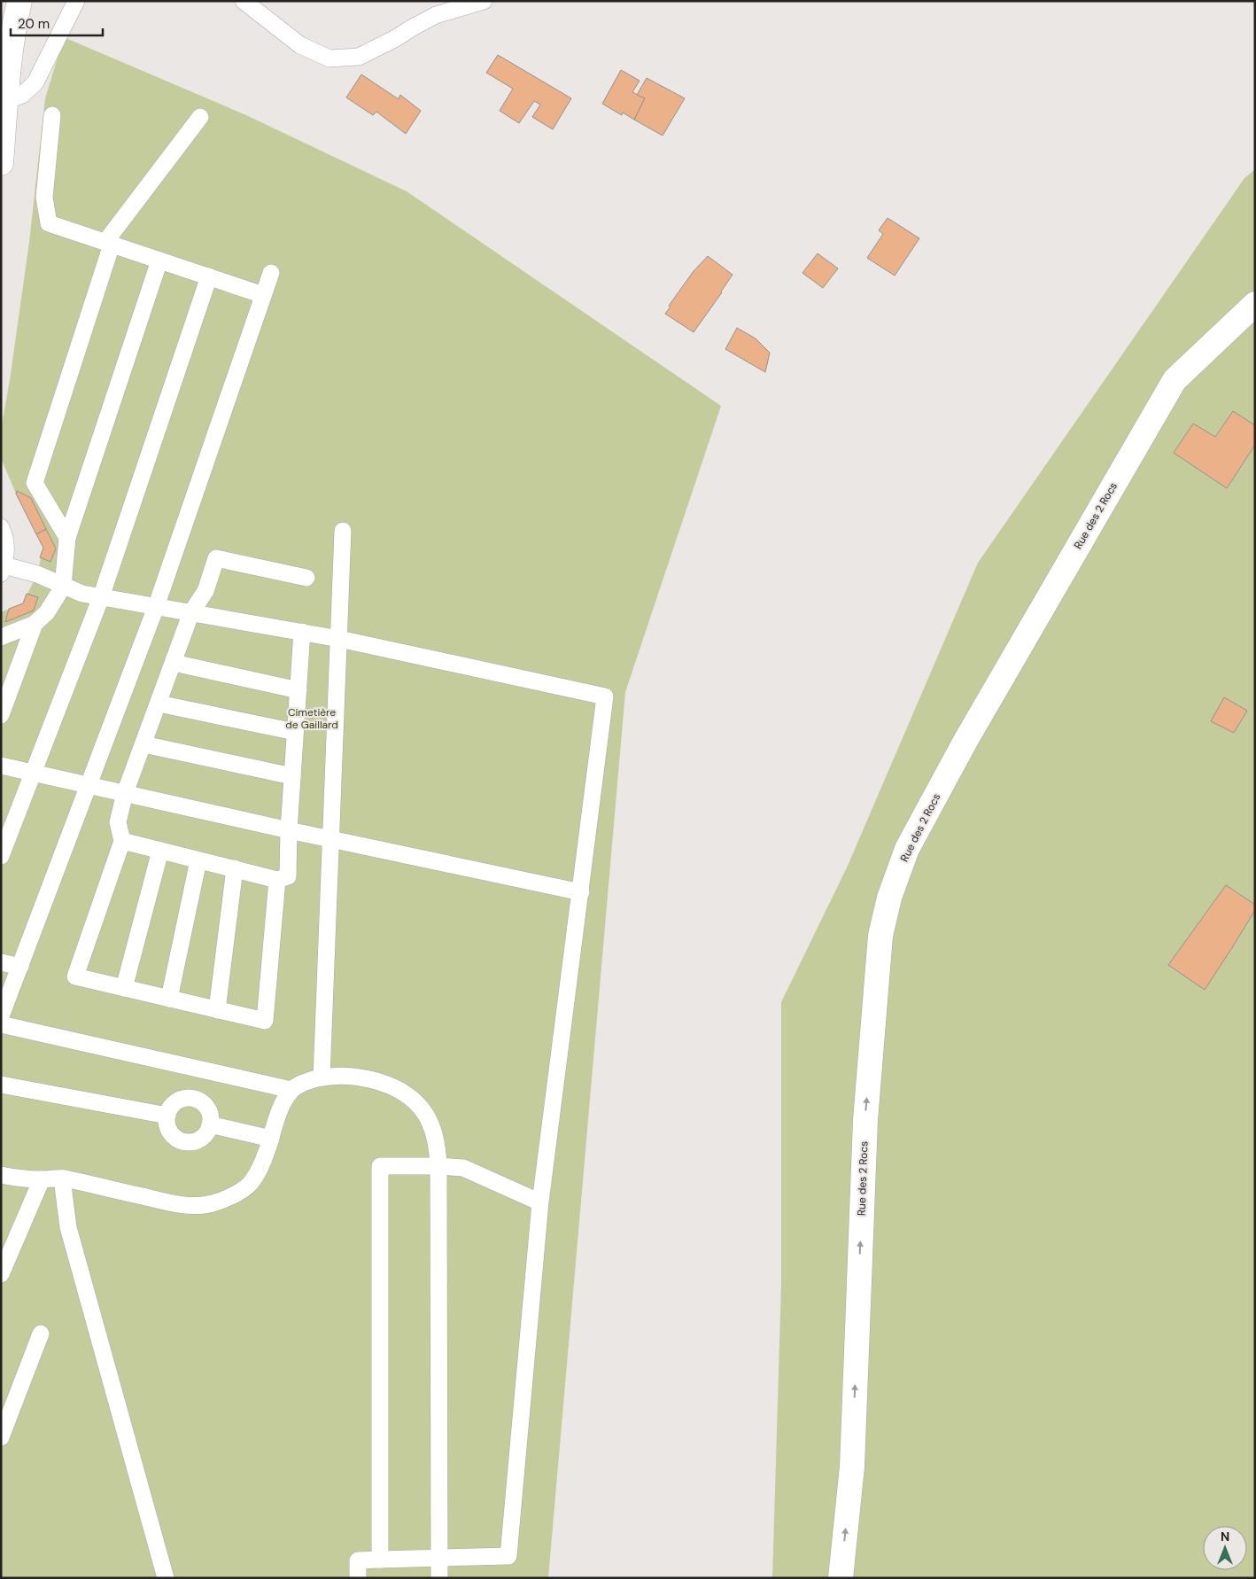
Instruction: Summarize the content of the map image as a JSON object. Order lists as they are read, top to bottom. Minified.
{"streets":{"street":["Rue des 2 Rocs"]},"one_way":["Rue des 2 Rocs"],"parks":["Cimetière de Gaillard"],"scale_bar":"20 m","north":"top"}
